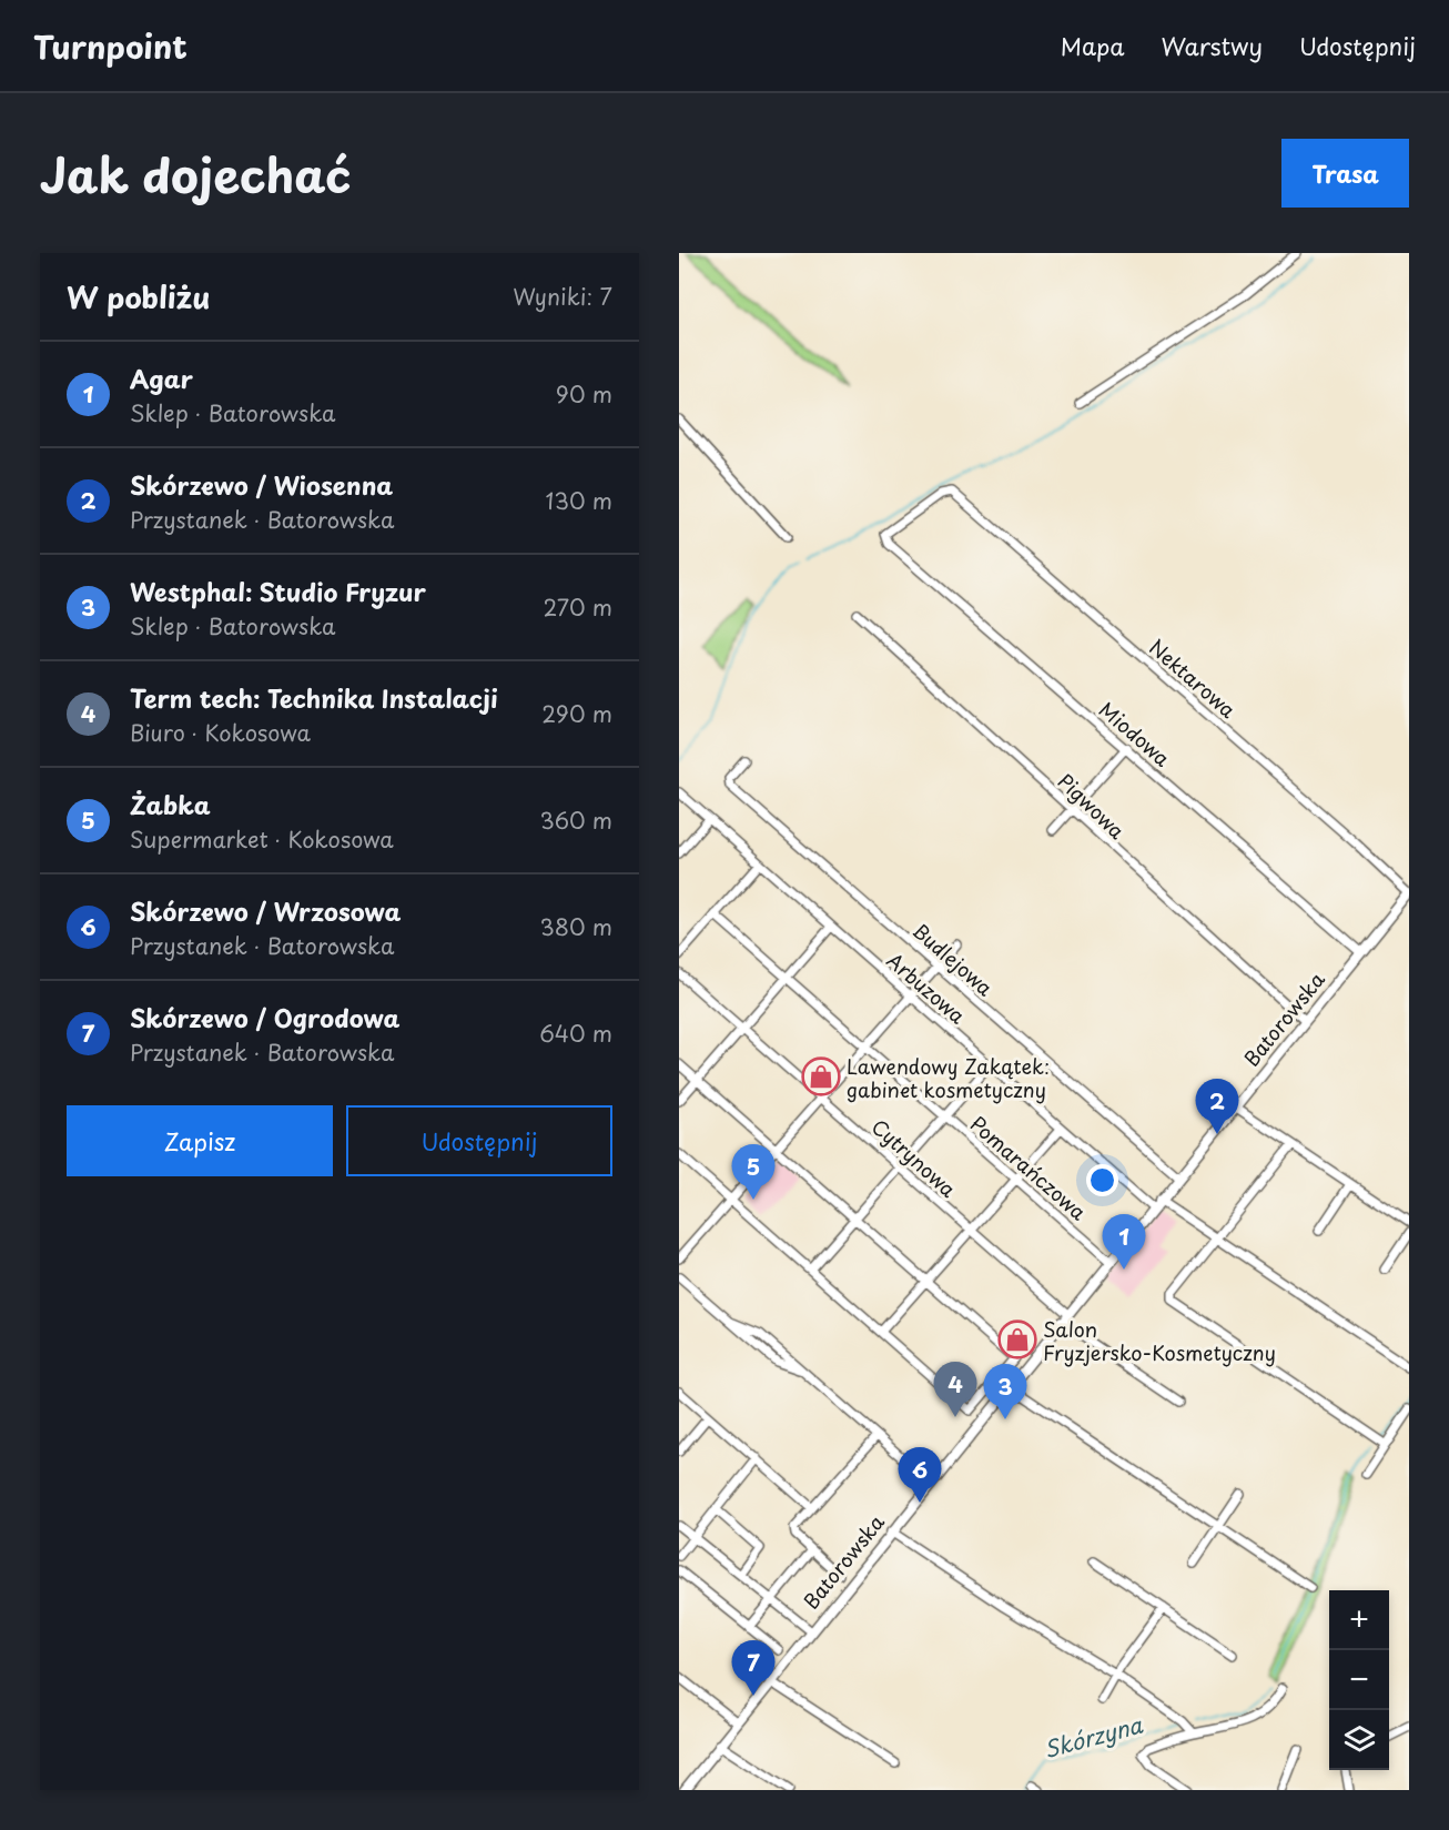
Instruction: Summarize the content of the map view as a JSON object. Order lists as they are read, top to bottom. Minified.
{"streets":{"street":["Nektarowa","Miodowa","Pigwowa","Budlejowa","Arbuzowa","Batorowska","Cytrynowa","Pomarańczowa"]},"crossings":[["Nektarowa","Miodowa"],["Nektarowa","Batorowska"],["Miodowa","Batorowska"],["Pigwowa","Batorowska"],["Budlejowa","Batorowska"],["Arbuzowa","Batorowska"],["Batorowska","Cytrynowa"],["Batorowska","Pomarańczowa"]],"water":["Skórzyna"],"places":{"shop":["Lawendowy Zakątek: gabinet kosmetyczny","Salon Fryzjersko-Kosmetyczny"]},"page":{"header":"Turnpoint","nav":["Mapa","Warstwy","Udostępnij"],"title":"Jak dojechać","buttons":["Trasa",["Zapisz","Udostępnij"]],"heading":["W pobliżu","Wyniki: 7"],"list":[{"mark":"1","name":"Agar","note":"Sklep · Batorowska","value":"90 m"},{"mark":"2","name":"Skórzewo / Wiosenna","note":"Przystanek · Batorowska","value":"130 m"},{"mark":"3","name":"Westphal: Studio Fryzur","note":"Sklep · Batorowska","value":"270 m"},{"mark":"4","name":"Term tech: Technika Instalacji","note":"Biuro · Kokosowa","value":"290 m"},{"mark":"5","name":"Żabka","note":"Supermarket · Kokosowa","value":"360 m"},{"mark":"6","name":"Skórzewo / Wrzosowa","note":"Przystanek · Batorowska","value":"380 m"},{"mark":"7","name":"Skórzewo / Ogrodowa","note":"Przystanek · Batorowska","value":"640 m"}],"pins":["2","5","1","4","3","6","7"],"map_buttons":["+","−"]}}
